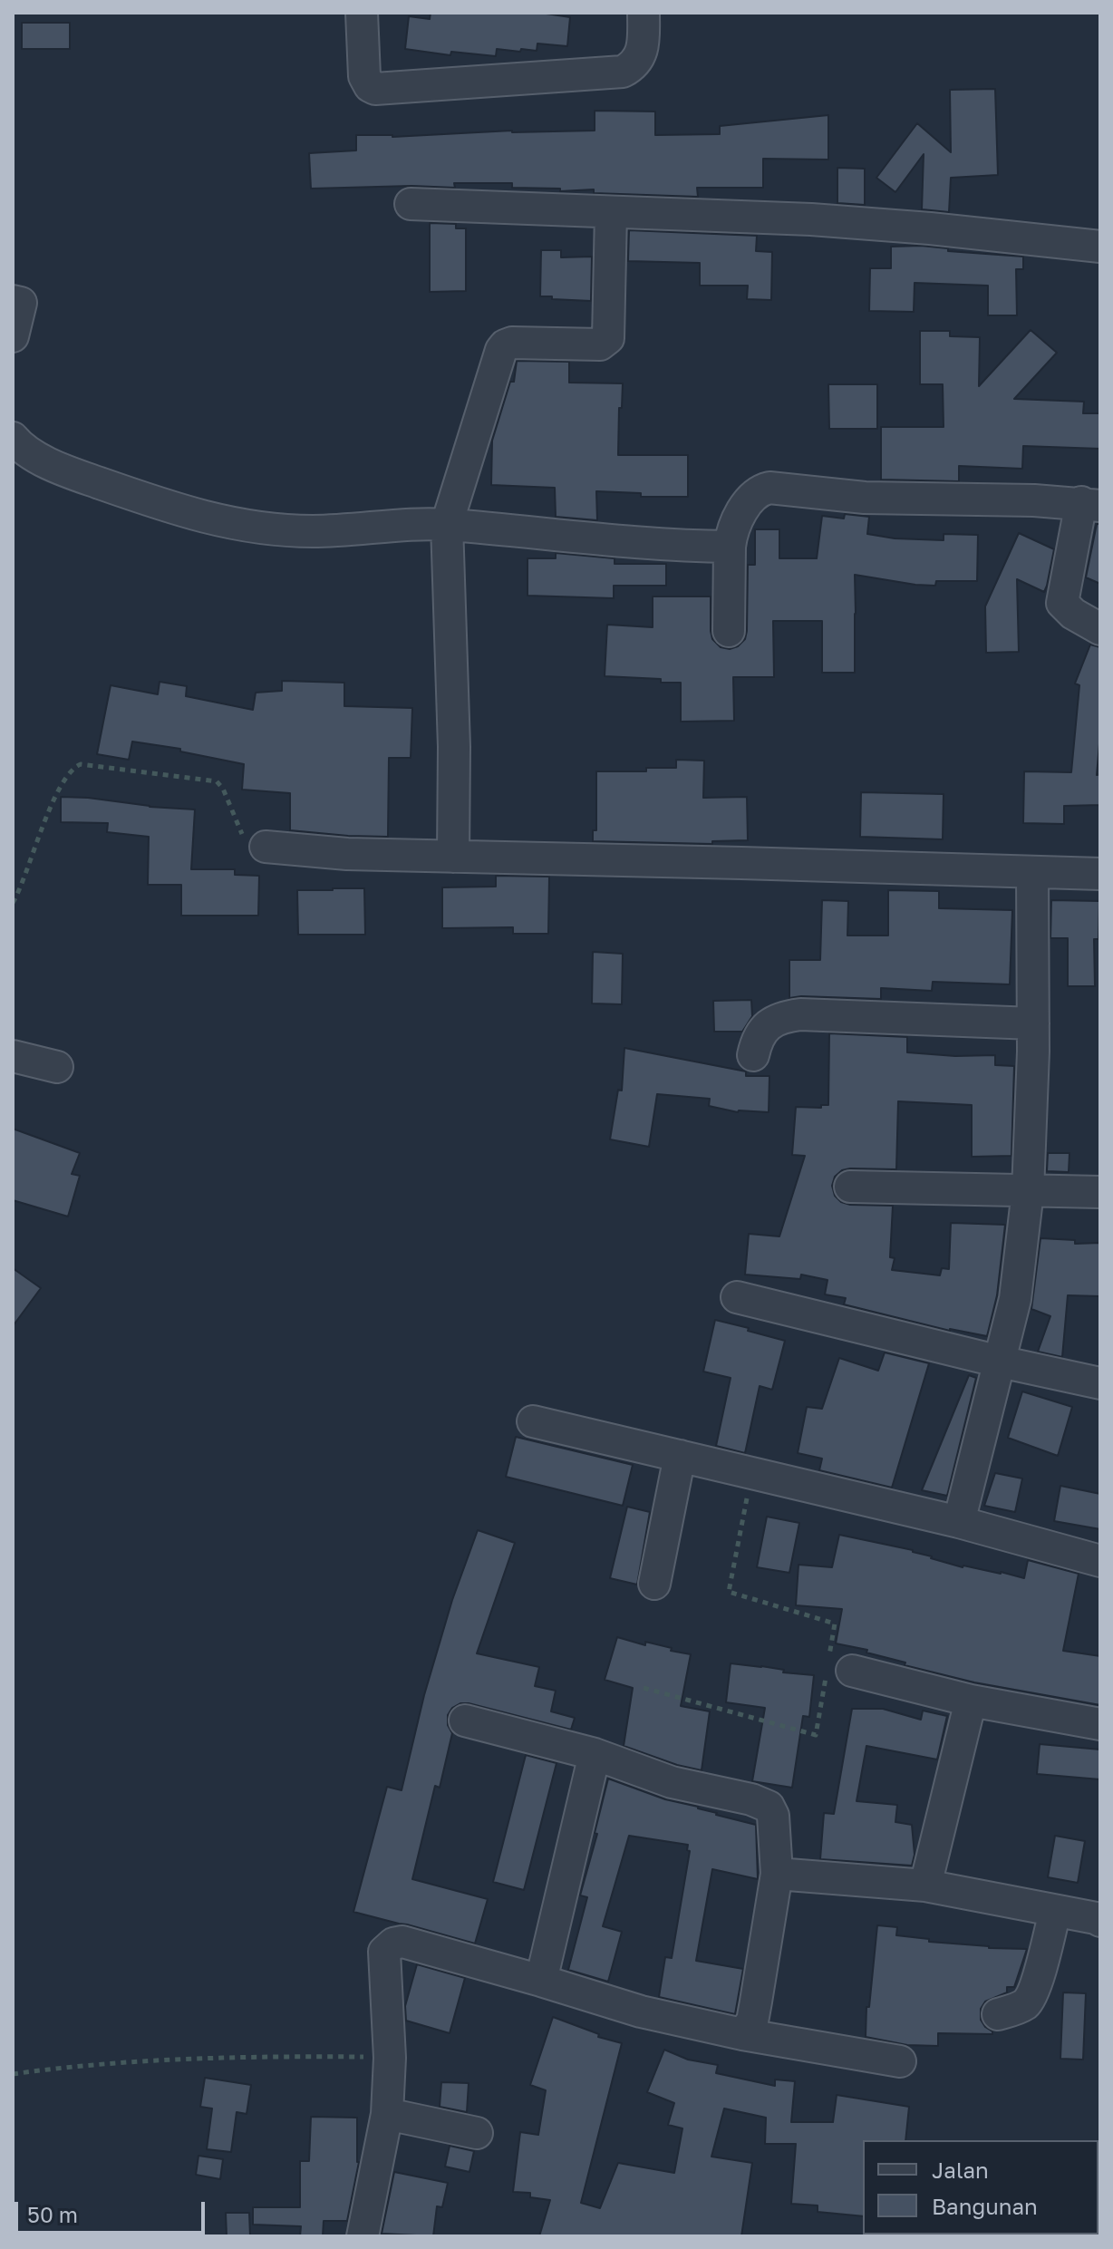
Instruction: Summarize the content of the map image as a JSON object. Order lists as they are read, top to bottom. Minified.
{"legend":["Jalan","Bangunan"],"scale_bar":"50 m"}
